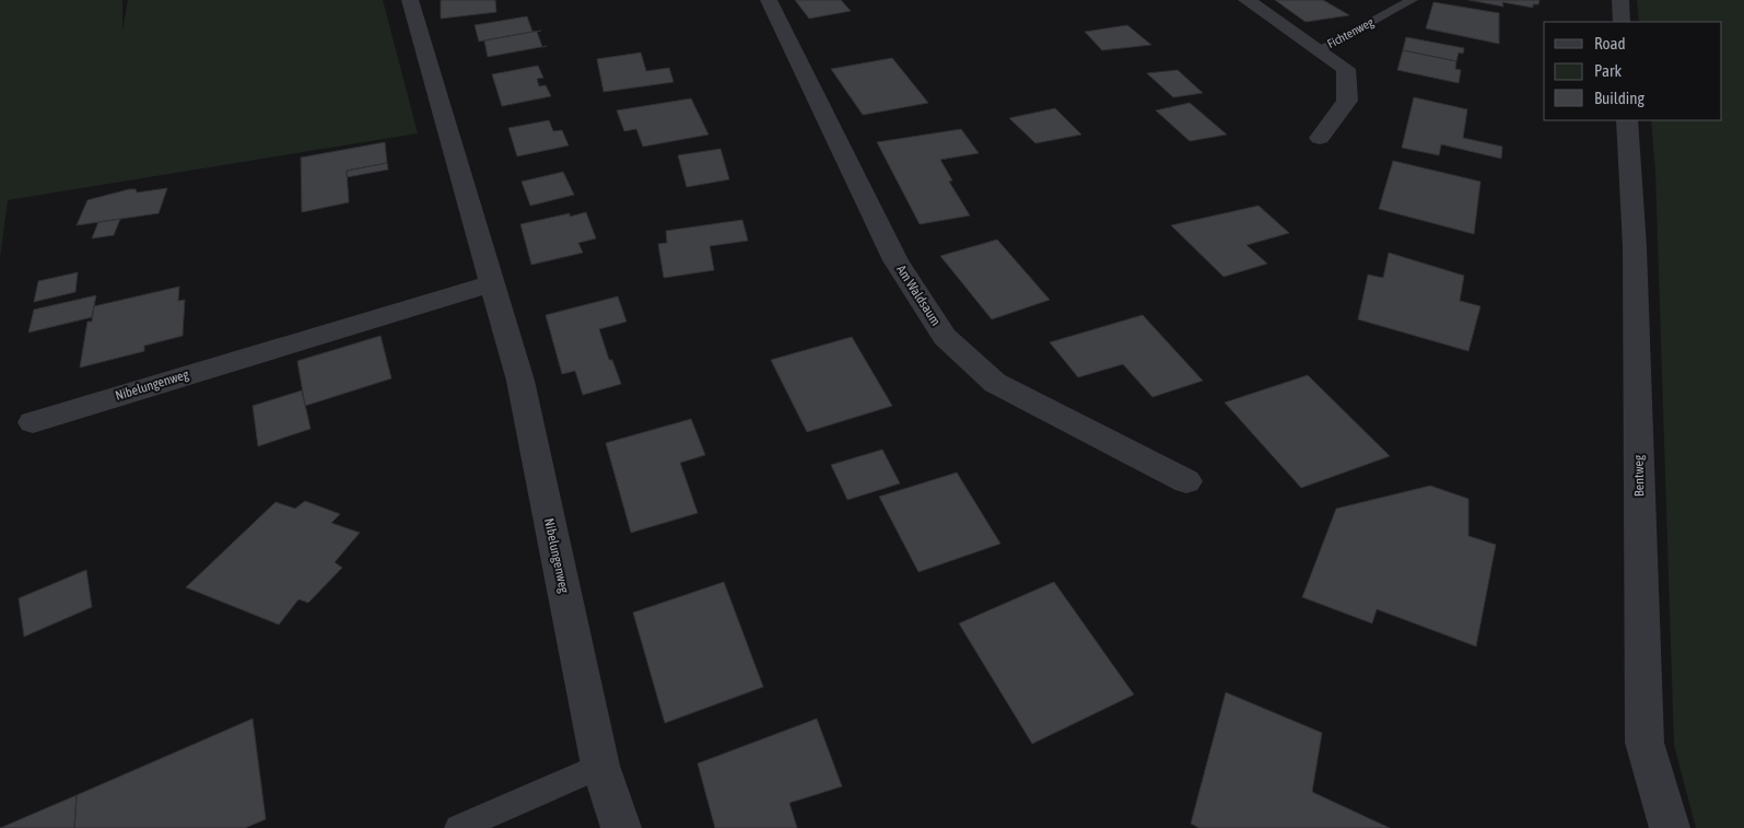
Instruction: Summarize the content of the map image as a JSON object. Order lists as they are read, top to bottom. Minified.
{"streets":{"street":["Fichtenweg","Am Waldsaum","Nibelungenweg","Bentweg"]},"legend":["Road","Park","Building"]}
